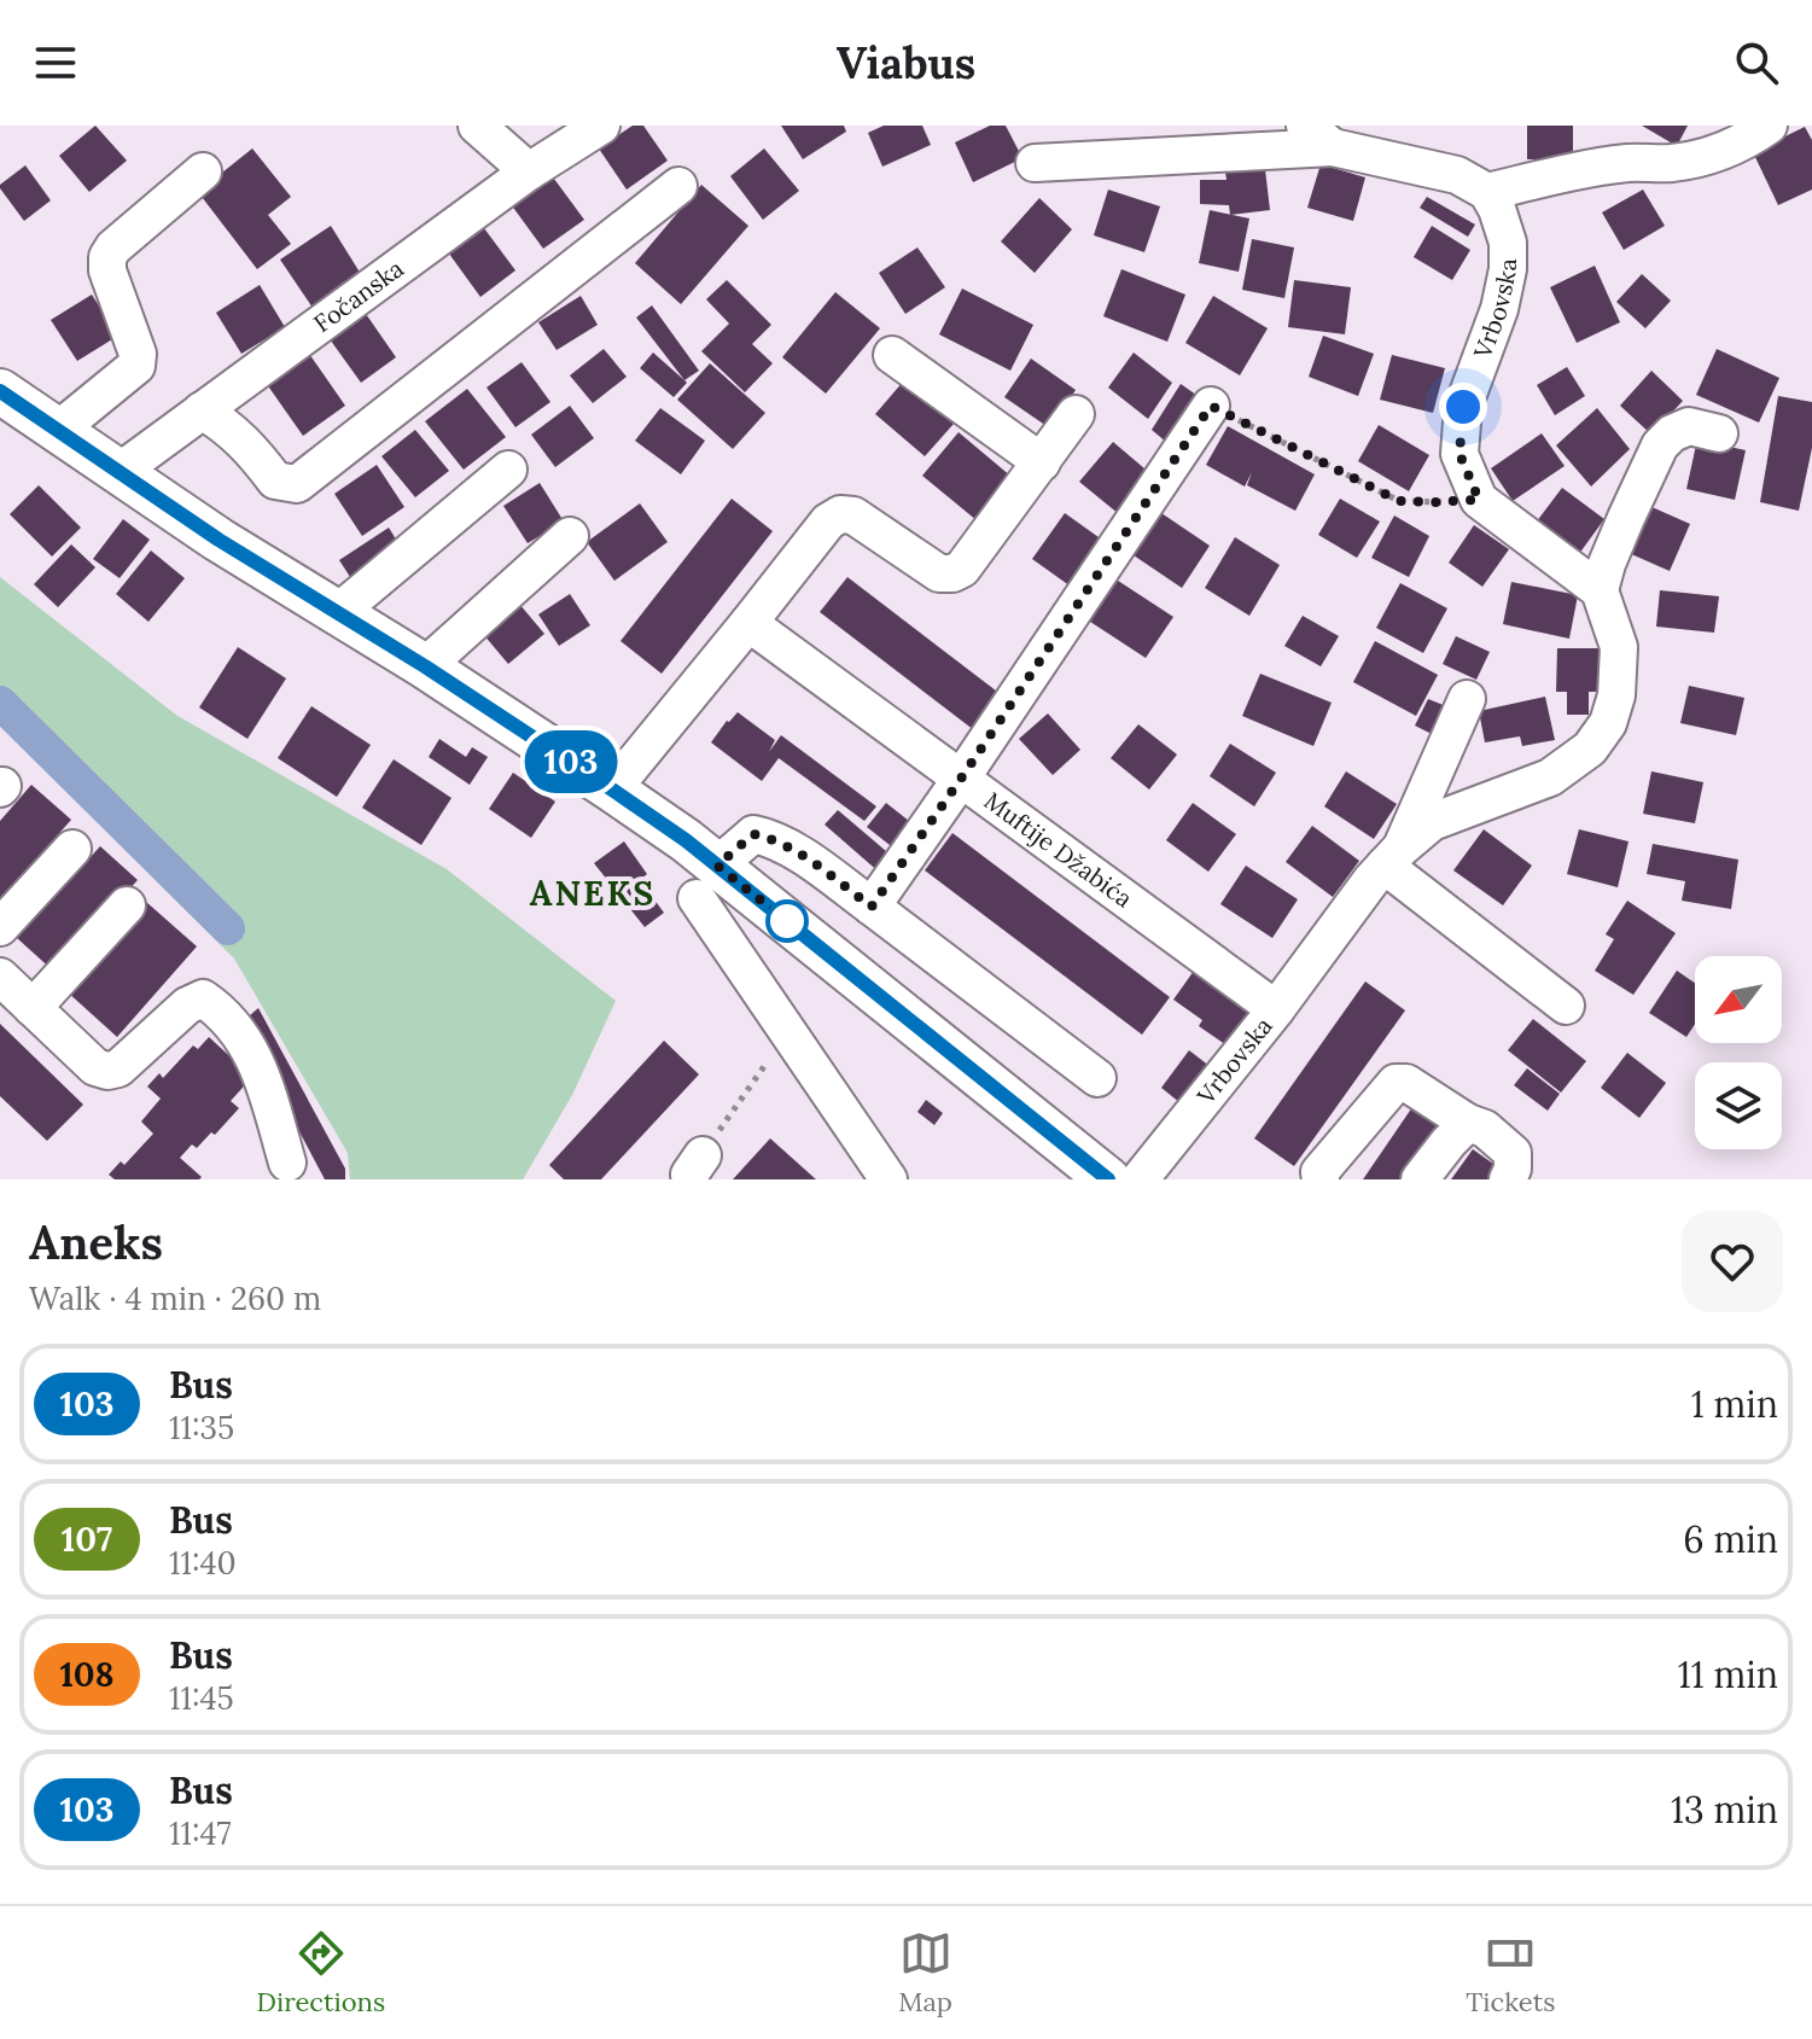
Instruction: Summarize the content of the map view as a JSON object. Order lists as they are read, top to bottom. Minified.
{"streets":{"street":["Fočanska","Vrbovska","Muftije Džabića"]},"crossings":[["Vrbovska","Muftije Džabića"]],"districts":["ANEKS"],"lines":["bus line 103"],"north":"bottom left","page":{"header":"Viabus","on_map":"103","heading":["Aneks","Walk · 4 min · 260 m"],"list":[{"mark":"103","name":"Bus","note":"11:35","value":"1 min"},{"mark":"107","name":"Bus","note":"11:40","value":"6 min"},{"mark":"108","name":"Bus","note":"11:45","value":"11 min"},{"mark":"103","name":"Bus","note":"11:47","value":"13 min"}],"tabs":["Directions","Map","Tickets"]}}
